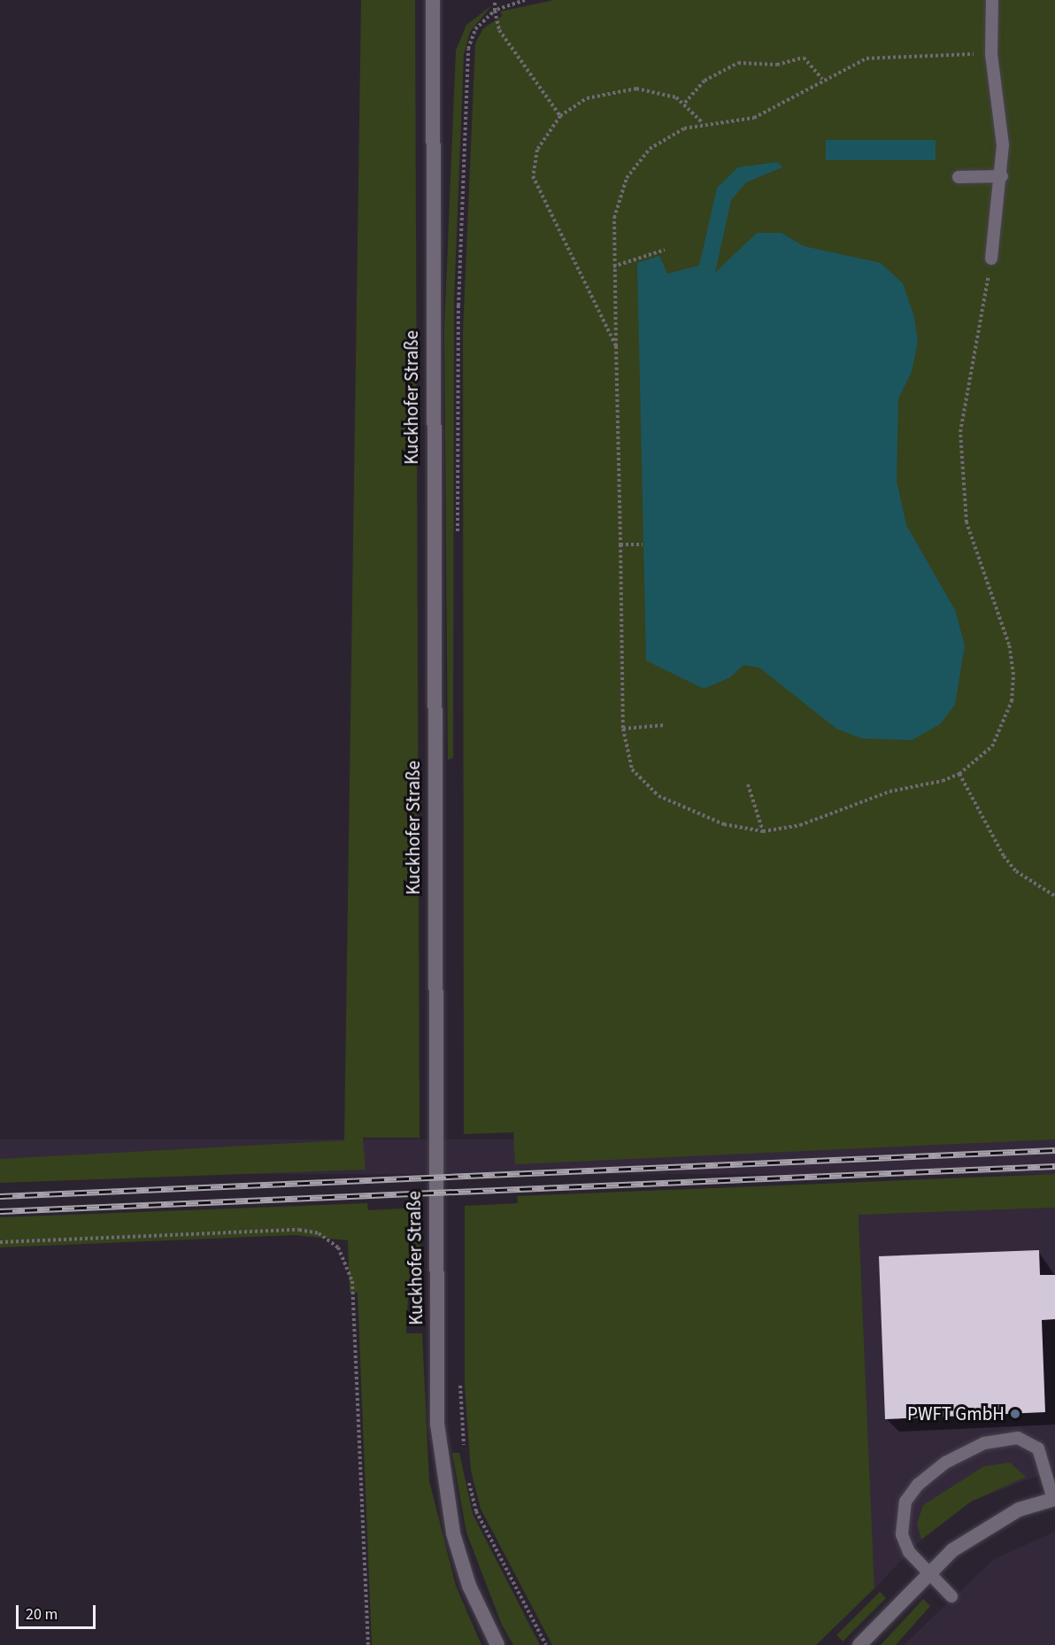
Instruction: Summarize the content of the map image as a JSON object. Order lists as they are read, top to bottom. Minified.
{"streets":{"main road":["Kuckhofer Straße"]},"places":["PWFT GmbH"],"scale_bar":"20 m"}
